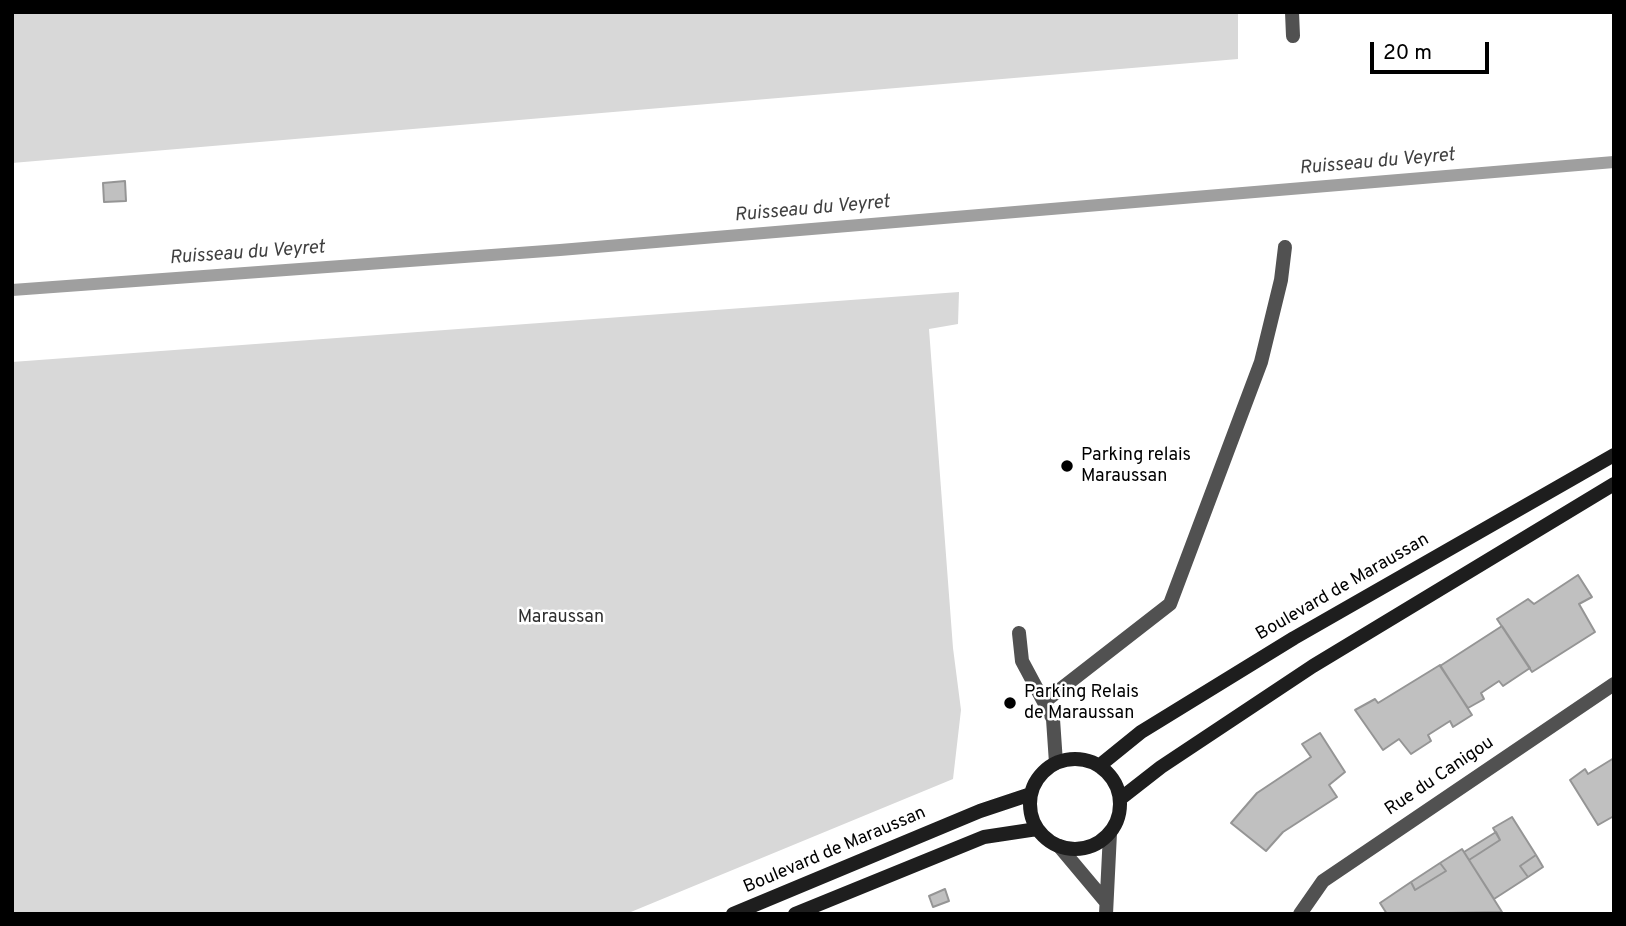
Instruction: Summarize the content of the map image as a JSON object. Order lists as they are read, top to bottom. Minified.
{"streets":{"main road":["Boulevard de Maraussan"],"street":["Rue du Canigou"]},"water":["Ruisseau du Veyret"],"parks":["Maraussan"],"places":["Parking relais Maraussan","Parking Relais de Maraussan"],"scale_bar":"20 m"}
